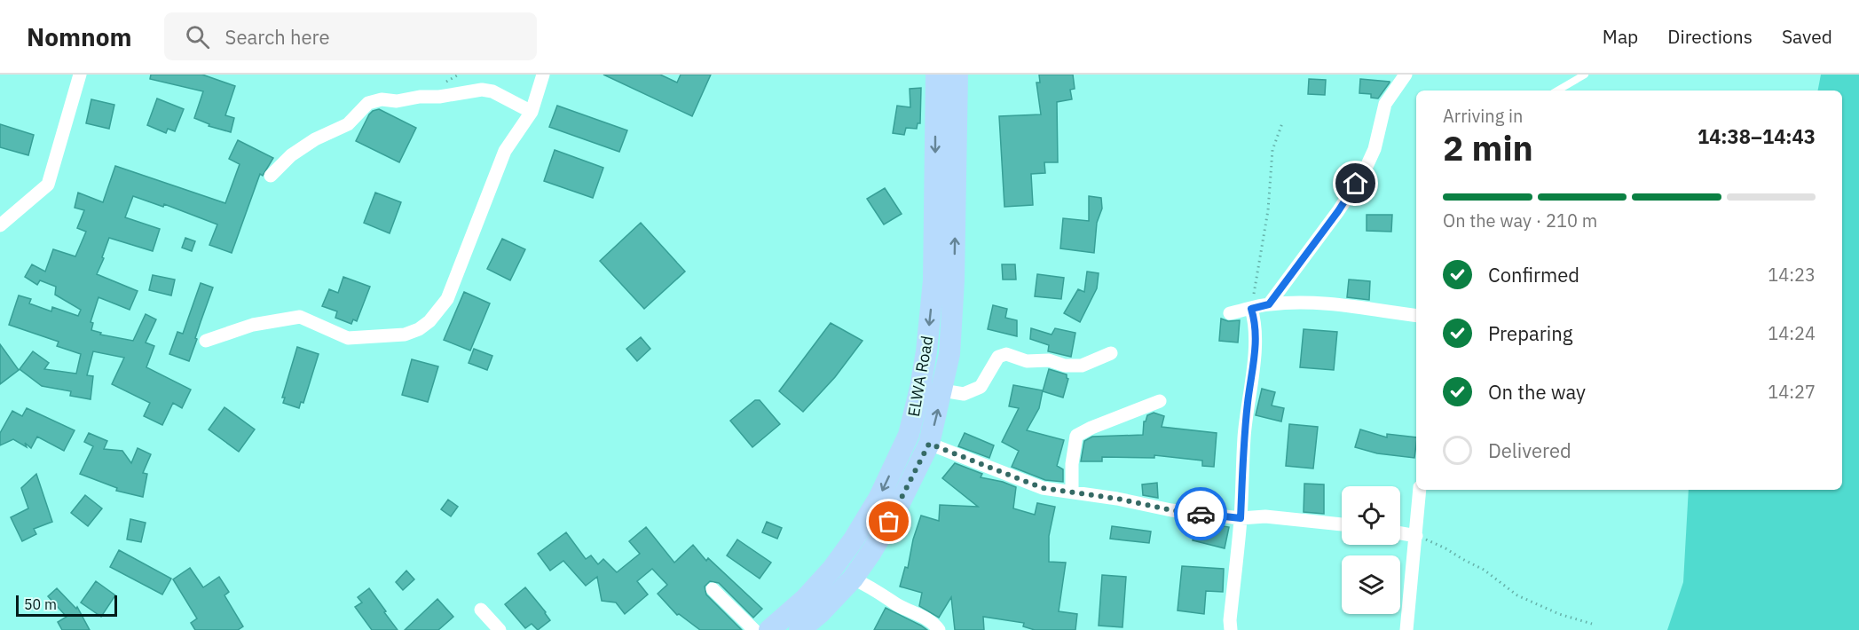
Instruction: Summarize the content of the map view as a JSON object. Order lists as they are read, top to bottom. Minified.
{"streets":{"main road":["ELWA Road"]},"scale_bar":"50 m","page":{"header":"Nomnom","search":"Search here","nav":["Map","Directions","Saved"],"heading":["2 min","Arriving in","14:38–14:43"],"bar":"On the way · 210 m","list":[["Confirmed","14:23"],["Preparing","14:24"],["On the way","14:27"],"Delivered"],"scale":"50 m"}}
